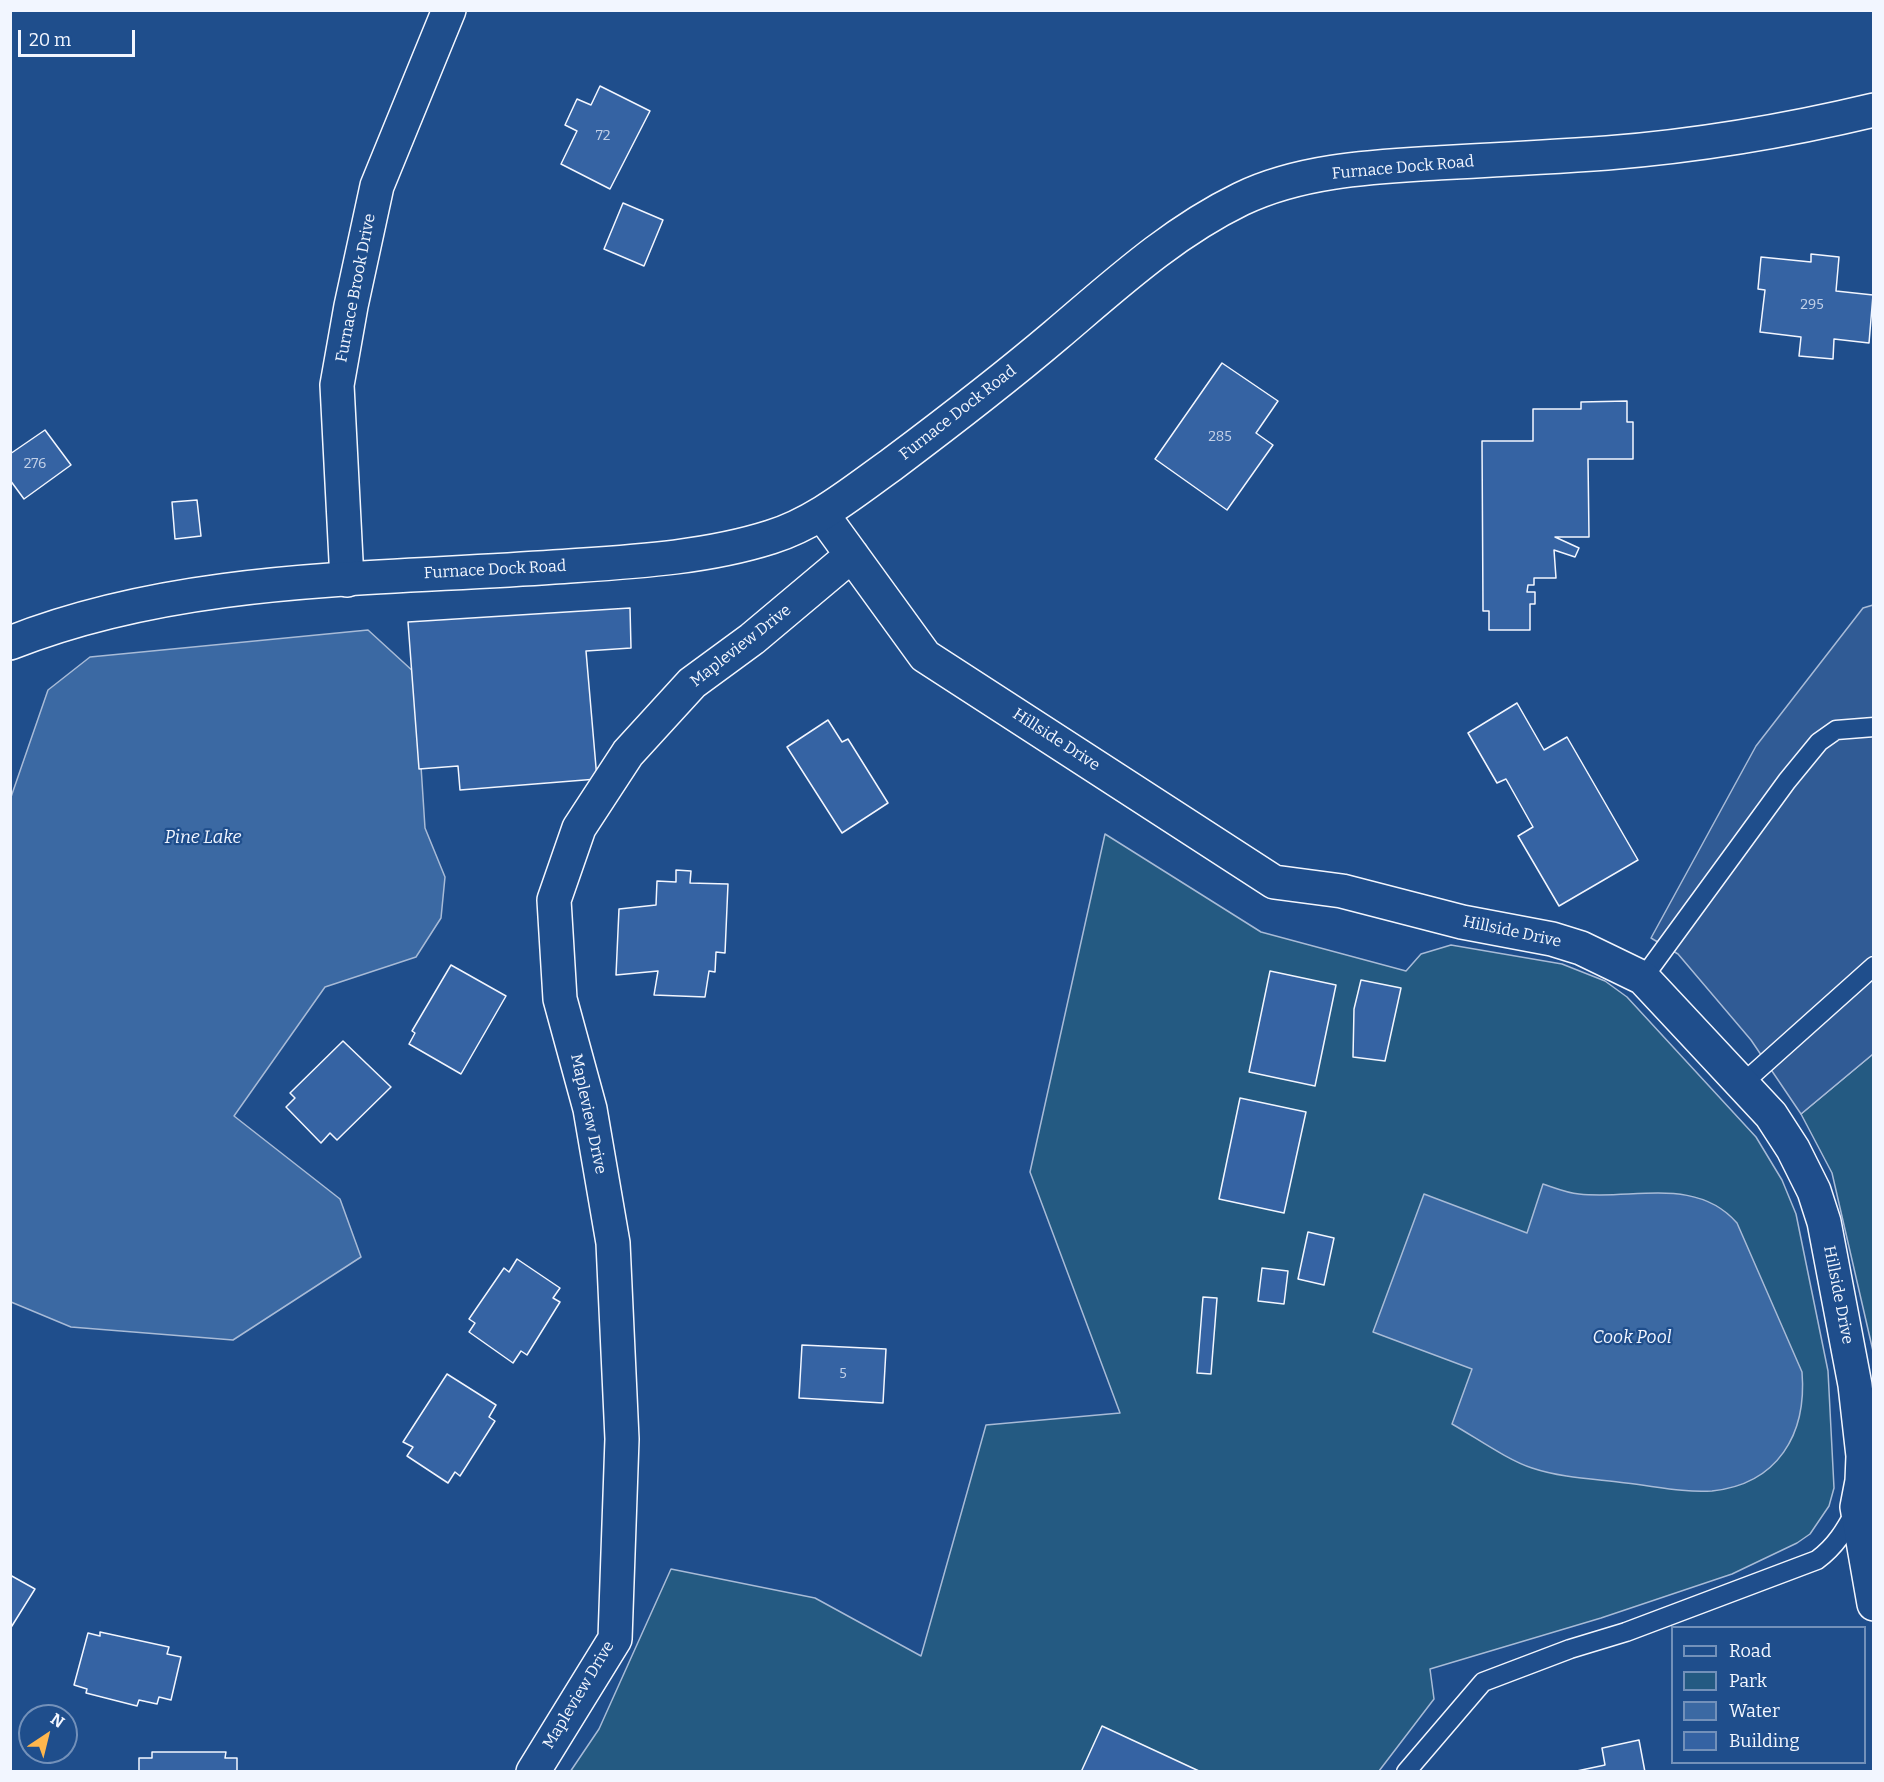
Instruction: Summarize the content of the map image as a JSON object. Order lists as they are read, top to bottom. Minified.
{"streets":{"street":["Furnace Dock Road","Furnace Brook Drive","Mapleview Drive","Hillside Drive"]},"crossings":[["Furnace Dock Road","Furnace Brook Drive"],["Furnace Dock Road","Hillside Drive"],["Mapleview Drive","Hillside Drive"]],"water":["Pine Lake","Cook Pool"],"house_numbers":["72","295","285","276","5"],"legend":["Road","Park","Water","Building"],"scale_bar":"20 m","north":"top right"}
